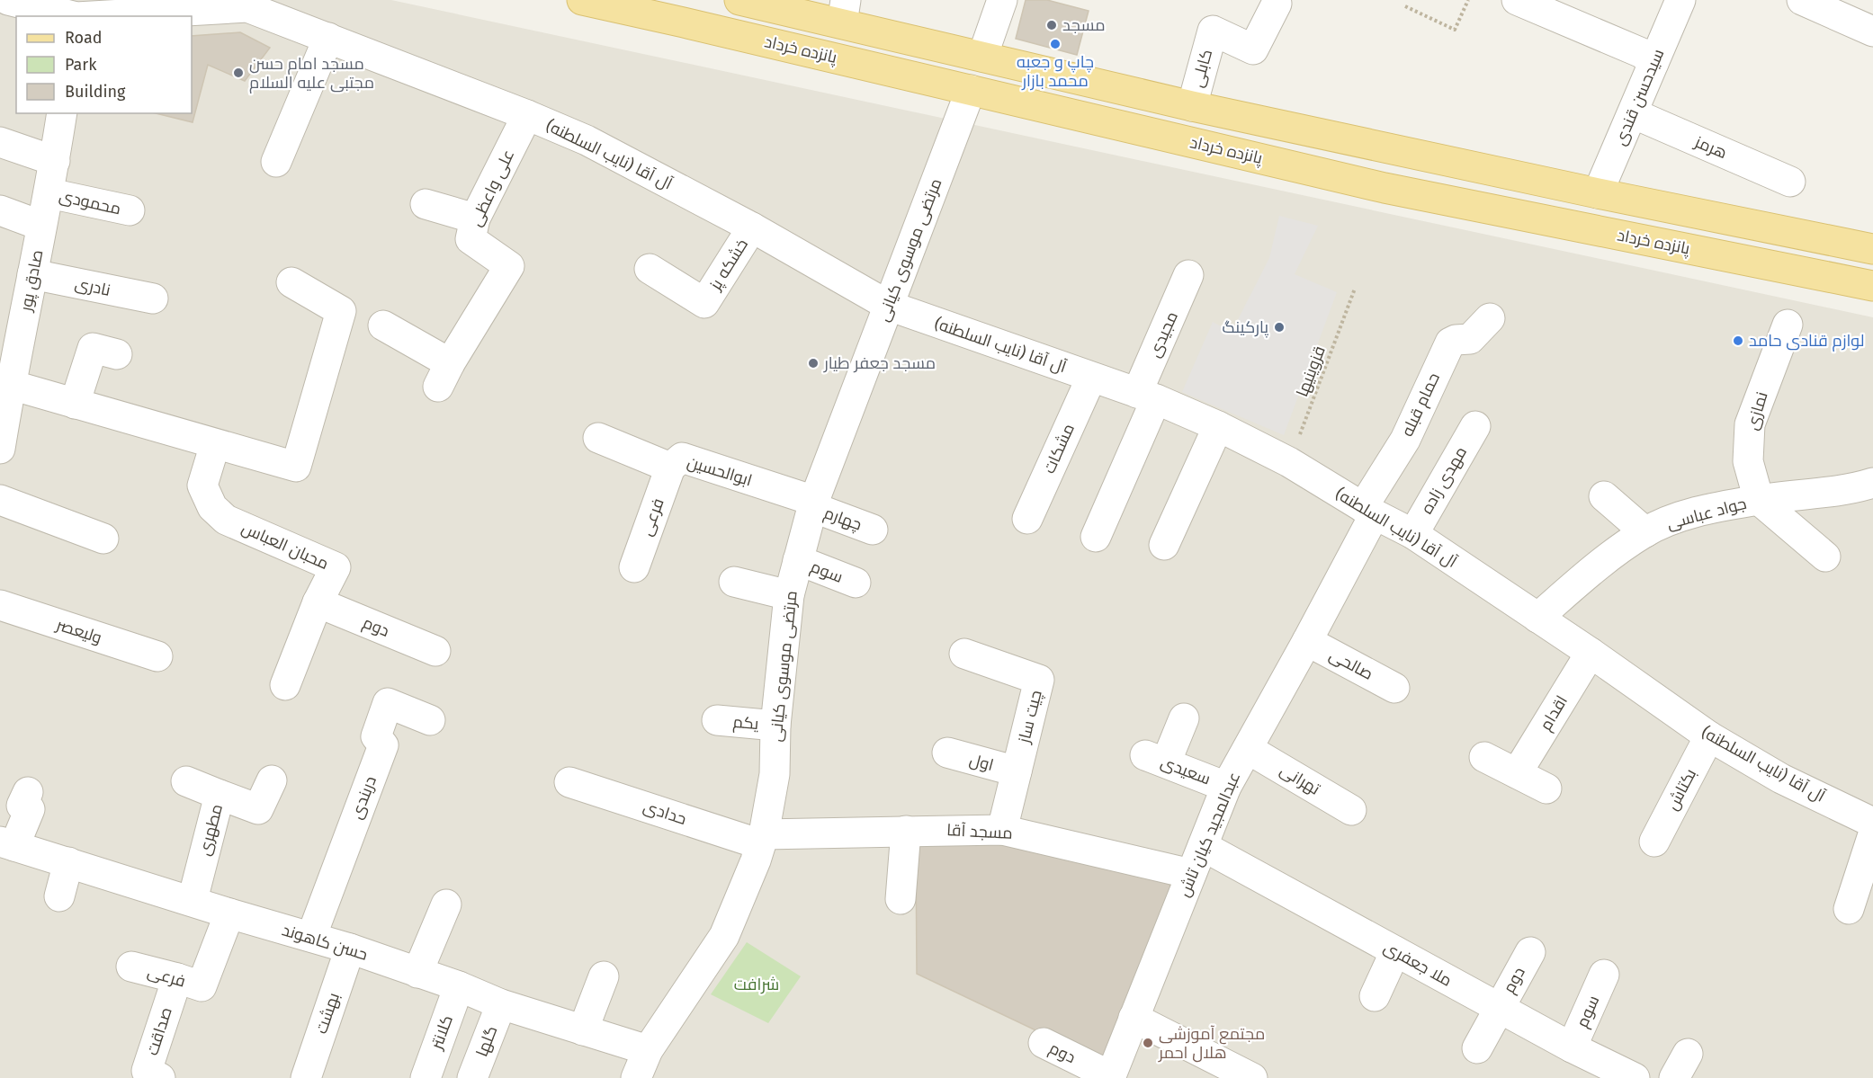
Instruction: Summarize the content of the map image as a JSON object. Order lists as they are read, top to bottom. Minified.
{"streets":{"main road":["پانزده خرداد"],"street":["کابلی","سیدحسن قندی","هرمز","آل آقا (نایب السلطنه)","علی واعظی","محمودی","مرتضی موسوی کیانی","خشکه پز","صادق پور","نادری","مجیدی","حمام قبله","نمازی","مشکات","ابوالحسین","مهدی زاده","جواد عباسی","فرعی","چهارم","محبان العباس","سوم","دوم","ولیعصر","صالحی","اقدام","چیت ساز","یکم","اول","سعیدی","تهرانی","بکتاش","دربندی","حدادی","مطهری","مسجد آقا","عبدالمجید کیان تاش","حسن کاهوند","ملا جعفری","بهشت","صداقت","کلانتر","گلها"],"path":["قزوینیها"]},"crossings":[["پانزده خرداد","مرتضی موسوی کیانی"],["سیدحسن قندی","هرمز"],["آل آقا (نایب السلطنه)","علی واعظی"],["آل آقا (نایب السلطنه)","مرتضی موسوی کیانی"],["آل آقا (نایب السلطنه)","خشکه پز"],["آل آقا (نایب السلطنه)","مجیدی"],["آل آقا (نایب السلطنه)","قزوینیها"],["آل آقا (نایب السلطنه)","حمام قبله"],["آل آقا (نایب السلطنه)","مشکات"],["آل آقا (نایب السلطنه)","مهدی زاده"],["آل آقا (نایب السلطنه)","جواد عباسی"],["آل آقا (نایب السلطنه)","اقدام"],["آل آقا (نایب السلطنه)","بکتاش"],["آل آقا (نایب السلطنه)","عبدالمجید کیان تاش"],["محمودی","صادق پور"],["مرتضی موسوی کیانی","ابوالحسین"],["مرتضی موسوی کیانی","چهارم"],["مرتضی موسوی کیانی","سوم"],["مرتضی موسوی کیانی","یکم"],["مرتضی موسوی کیانی","حدادی"],["مرتضی موسوی کیانی","مسجد آقا"],["مرتضی موسوی کیانی","حسن کاهوند"],["صادق پور","نادری"],["حمام قبله","عبدالمجید کیان تاش"],["نمازی","جواد عباسی"],["ابوالحسین","فرعی"],["ابوالحسین","چهارم"],["فرعی","صداقت"],["محبان العباس","دوم"],["سوم","ملا جعفری"],["دوم","عبدالمجید کیان تاش"],["دوم","ملا جعفری"],["صالحی","عبدالمجید کیان تاش"],["چیت ساز","اول"],["چیت ساز","مسجد آقا"],["سعیدی","عبدالمجید کیان تاش"],["تهرانی","عبدالمجید کیان تاش"],["دربندی","حسن کاهوند"],["حدادی","مسجد آقا"],["مطهری","حسن کاهوند"],["مسجد آقا","عبدالمجید کیان تاش"],["عبدالمجید کیان تاش","ملا جعفری"],["حسن کاهوند","بهشت"],["حسن کاهوند","کلانتر"],["حسن کاهوند","گلها"]],"parks":["شرافت"],"places":["مسجد","چاپ و جعبه محمد بازار","مسجد امام حسن مجتبی علیه السلام","پارکینگ","لوازم قنادی حامد","مسجد جعفر طیار","مجتمع آموزشی هلال احمر"],"legend":["Road","Park","Building"]}
